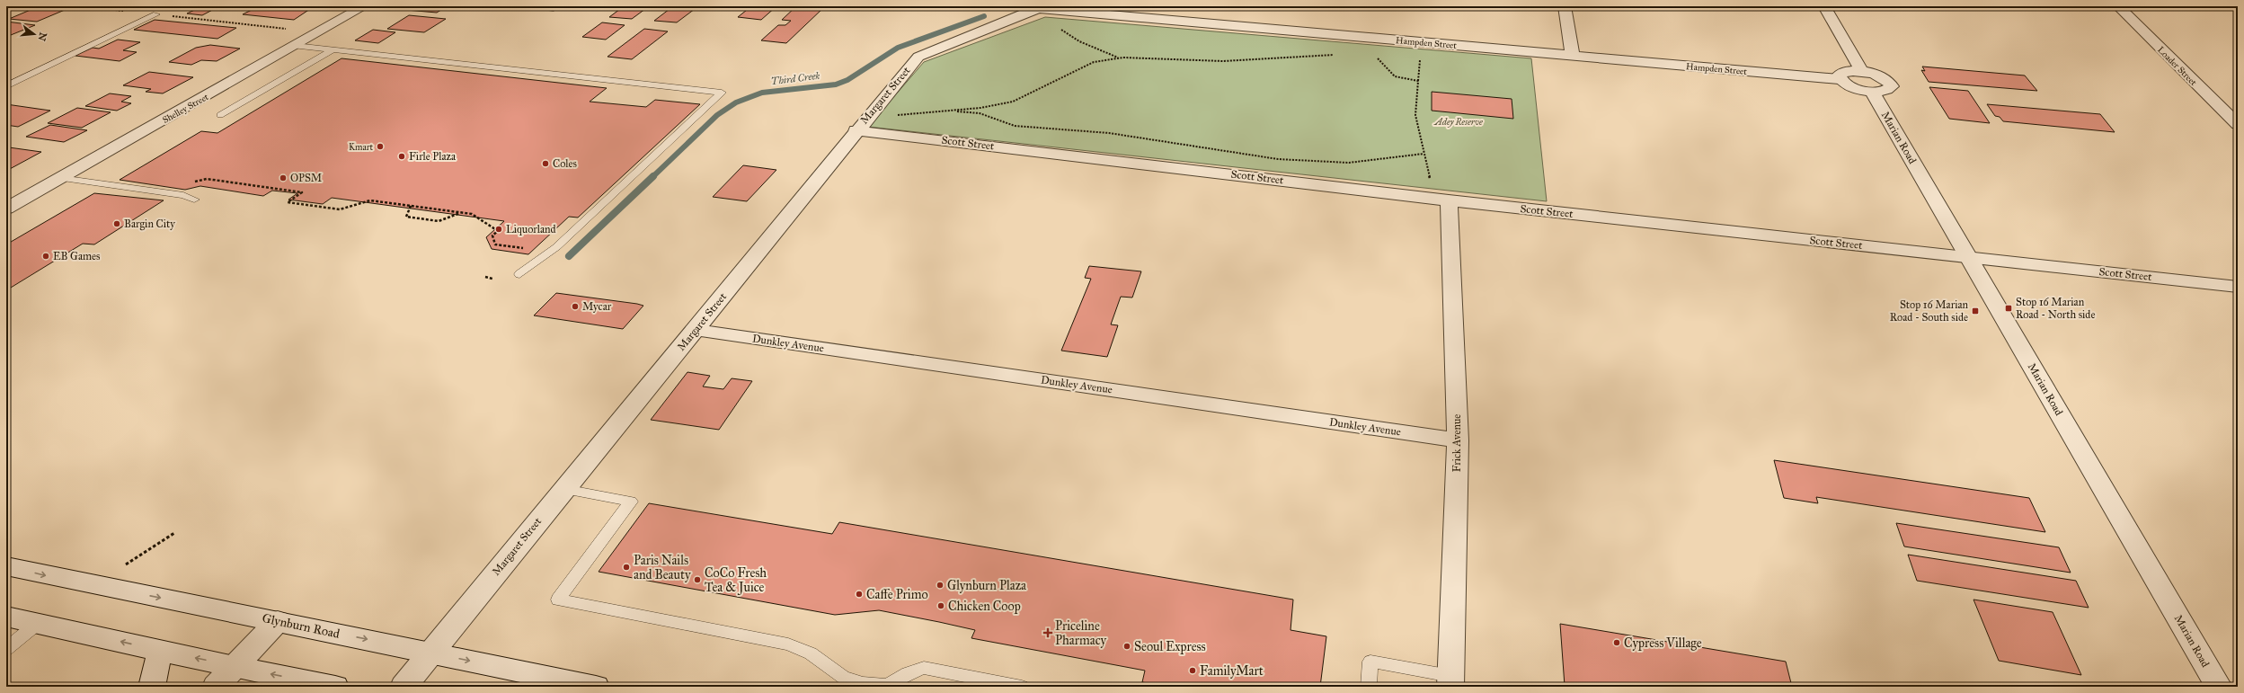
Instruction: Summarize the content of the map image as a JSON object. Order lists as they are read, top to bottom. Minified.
{"streets":{"street":["Hampden Street","Loader Street","Margaret Street","Shelley Street","Marian Road","Scott Street","Dunkley Avenue","Frick Avenue","Glynburn Road"]},"crossings":[["Hampden Street","Margaret Street"],["Margaret Street","Scott Street"],["Margaret Street","Dunkley Avenue"],["Margaret Street","Glynburn Road"],["Marian Road","Scott Street"],["Scott Street","Frick Avenue"],["Dunkley Avenue","Frick Avenue"]],"water":["Third Creek"],"parks":["Adey Reserve"],"places":{"other":["Kmart","Firle Plaza","Coles","OPSM","Bargin City","Liquorland","EB Games","Mycar","Paris Nails and Beauty","CoCo Fresh Tea & Juice","Glynburn Plaza","Caffe Primo","Chicken Coop","Cypress Village","Seoul Express","FamilyMart"],"transit":["Stop 16 Marian Road - North side","Stop 16 Marian Road - South side"],"health":["Priceline Pharmacy"]},"north":"right"}
